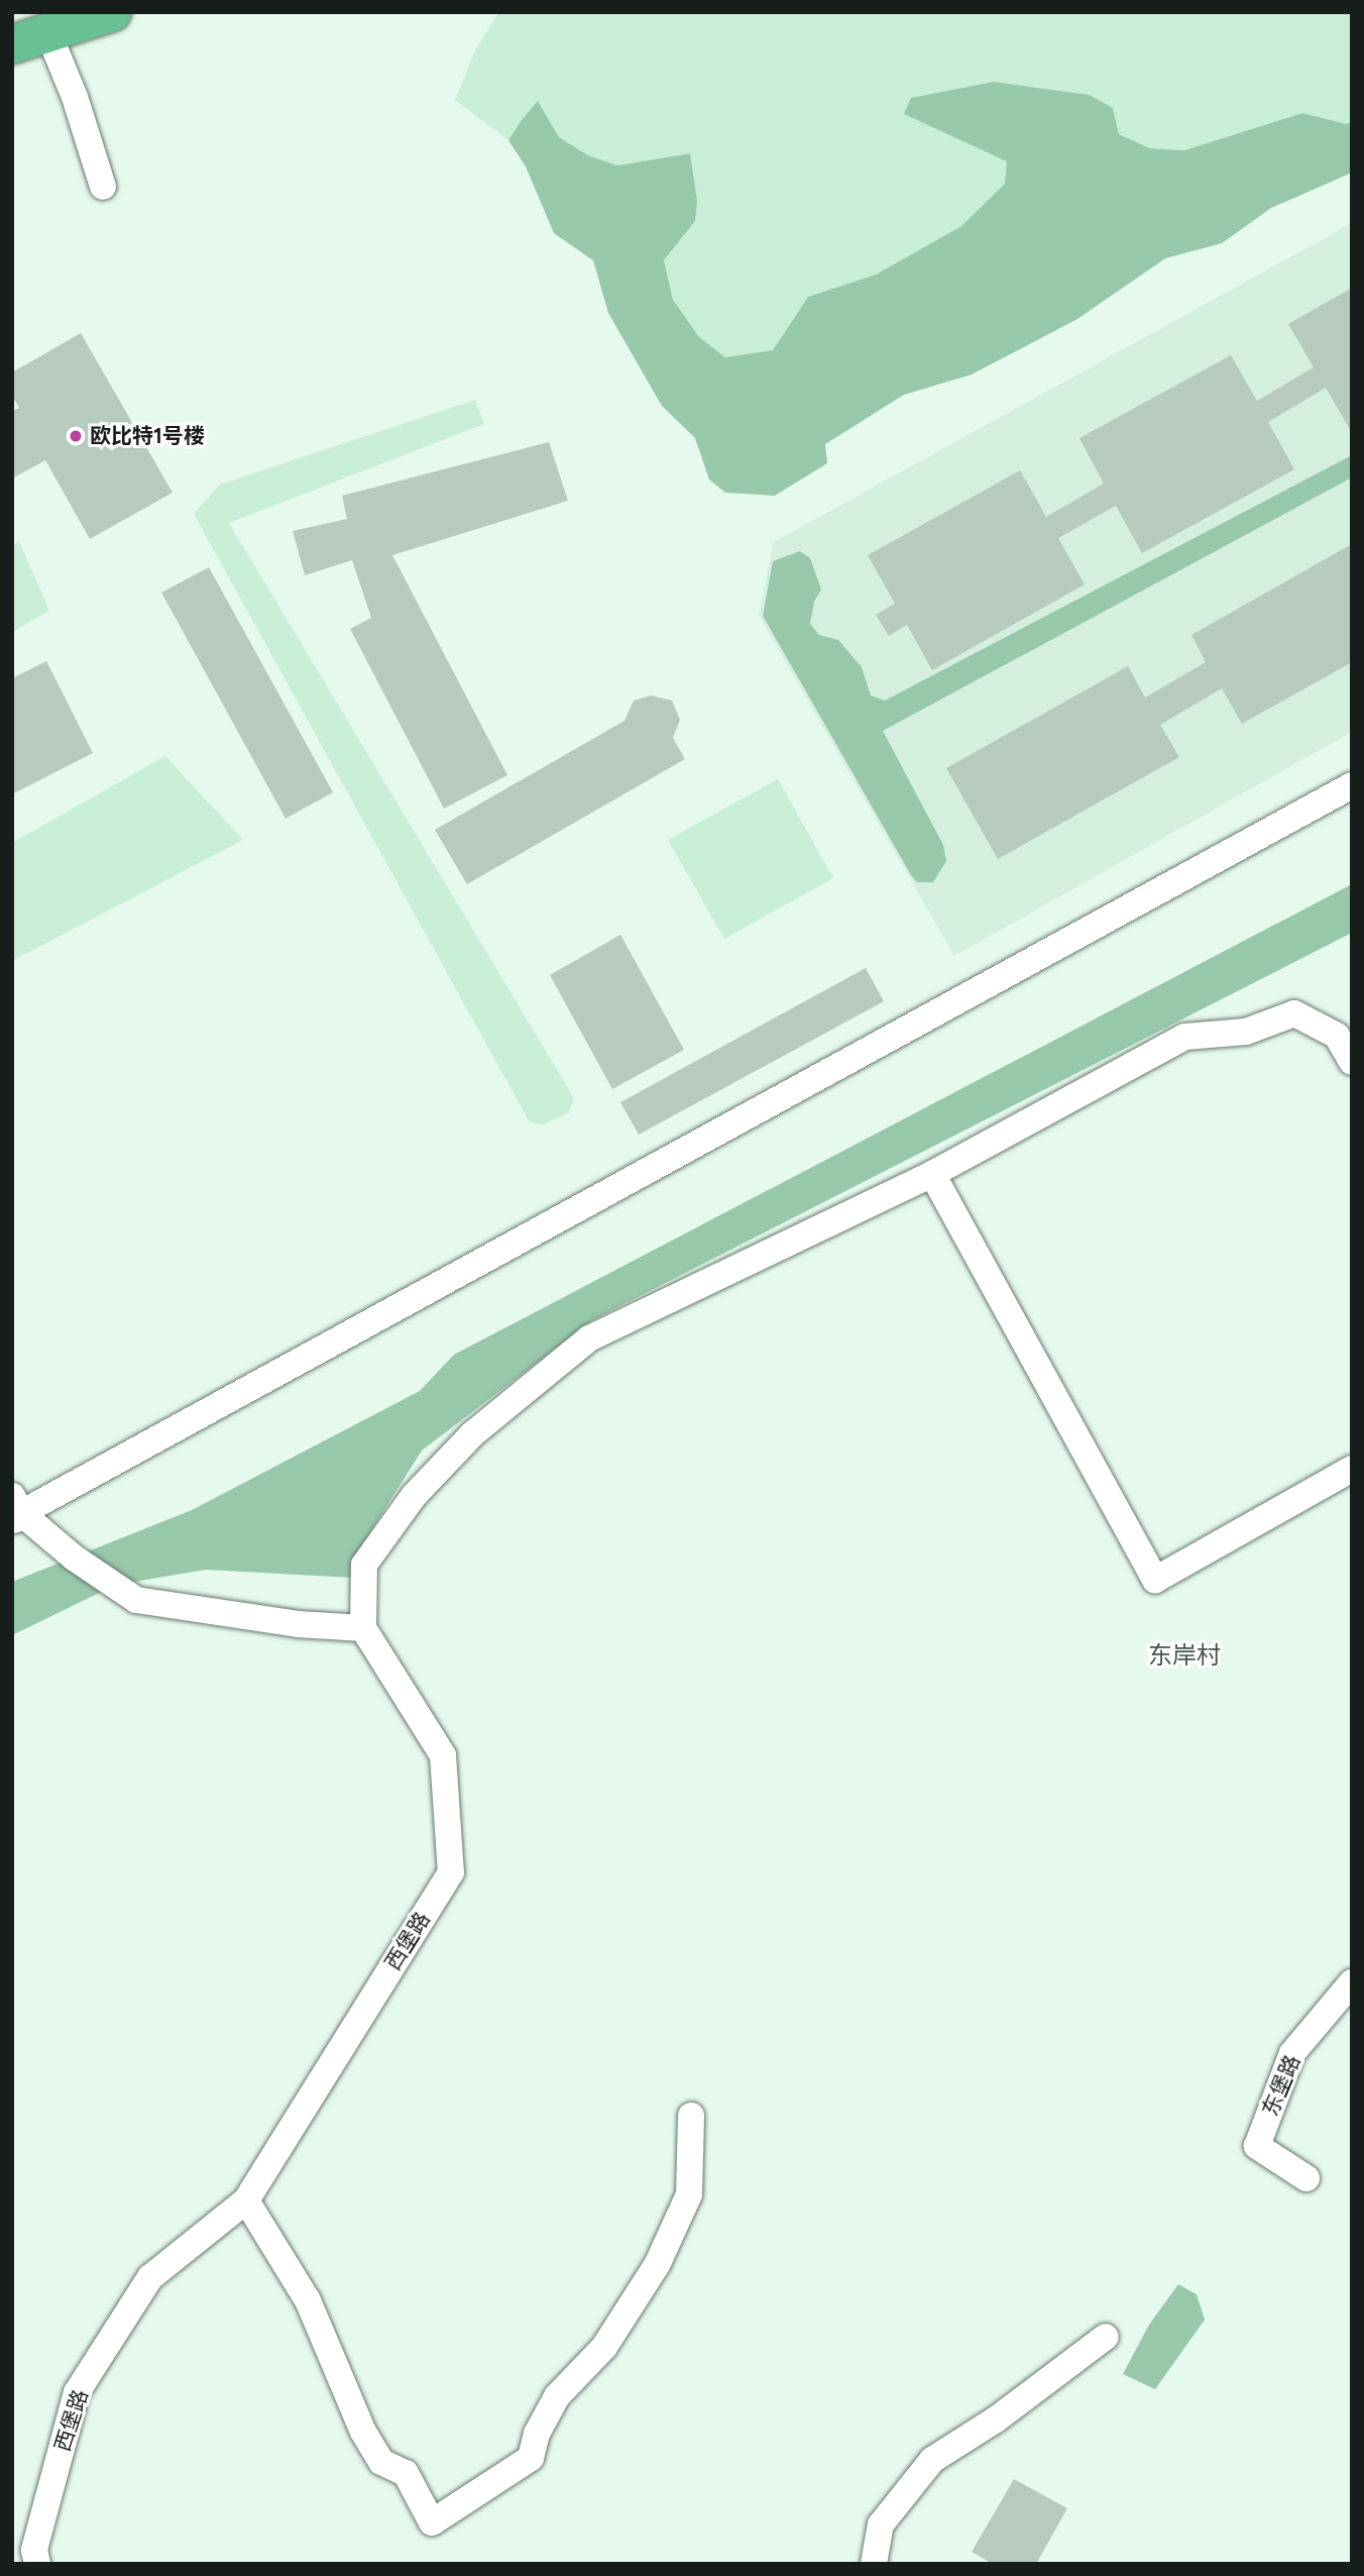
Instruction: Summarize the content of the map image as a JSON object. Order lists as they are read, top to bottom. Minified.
{"streets":{"street":["西堡路","东堡路"]},"districts":["东岸村"],"places":["欧比特1号楼"]}
